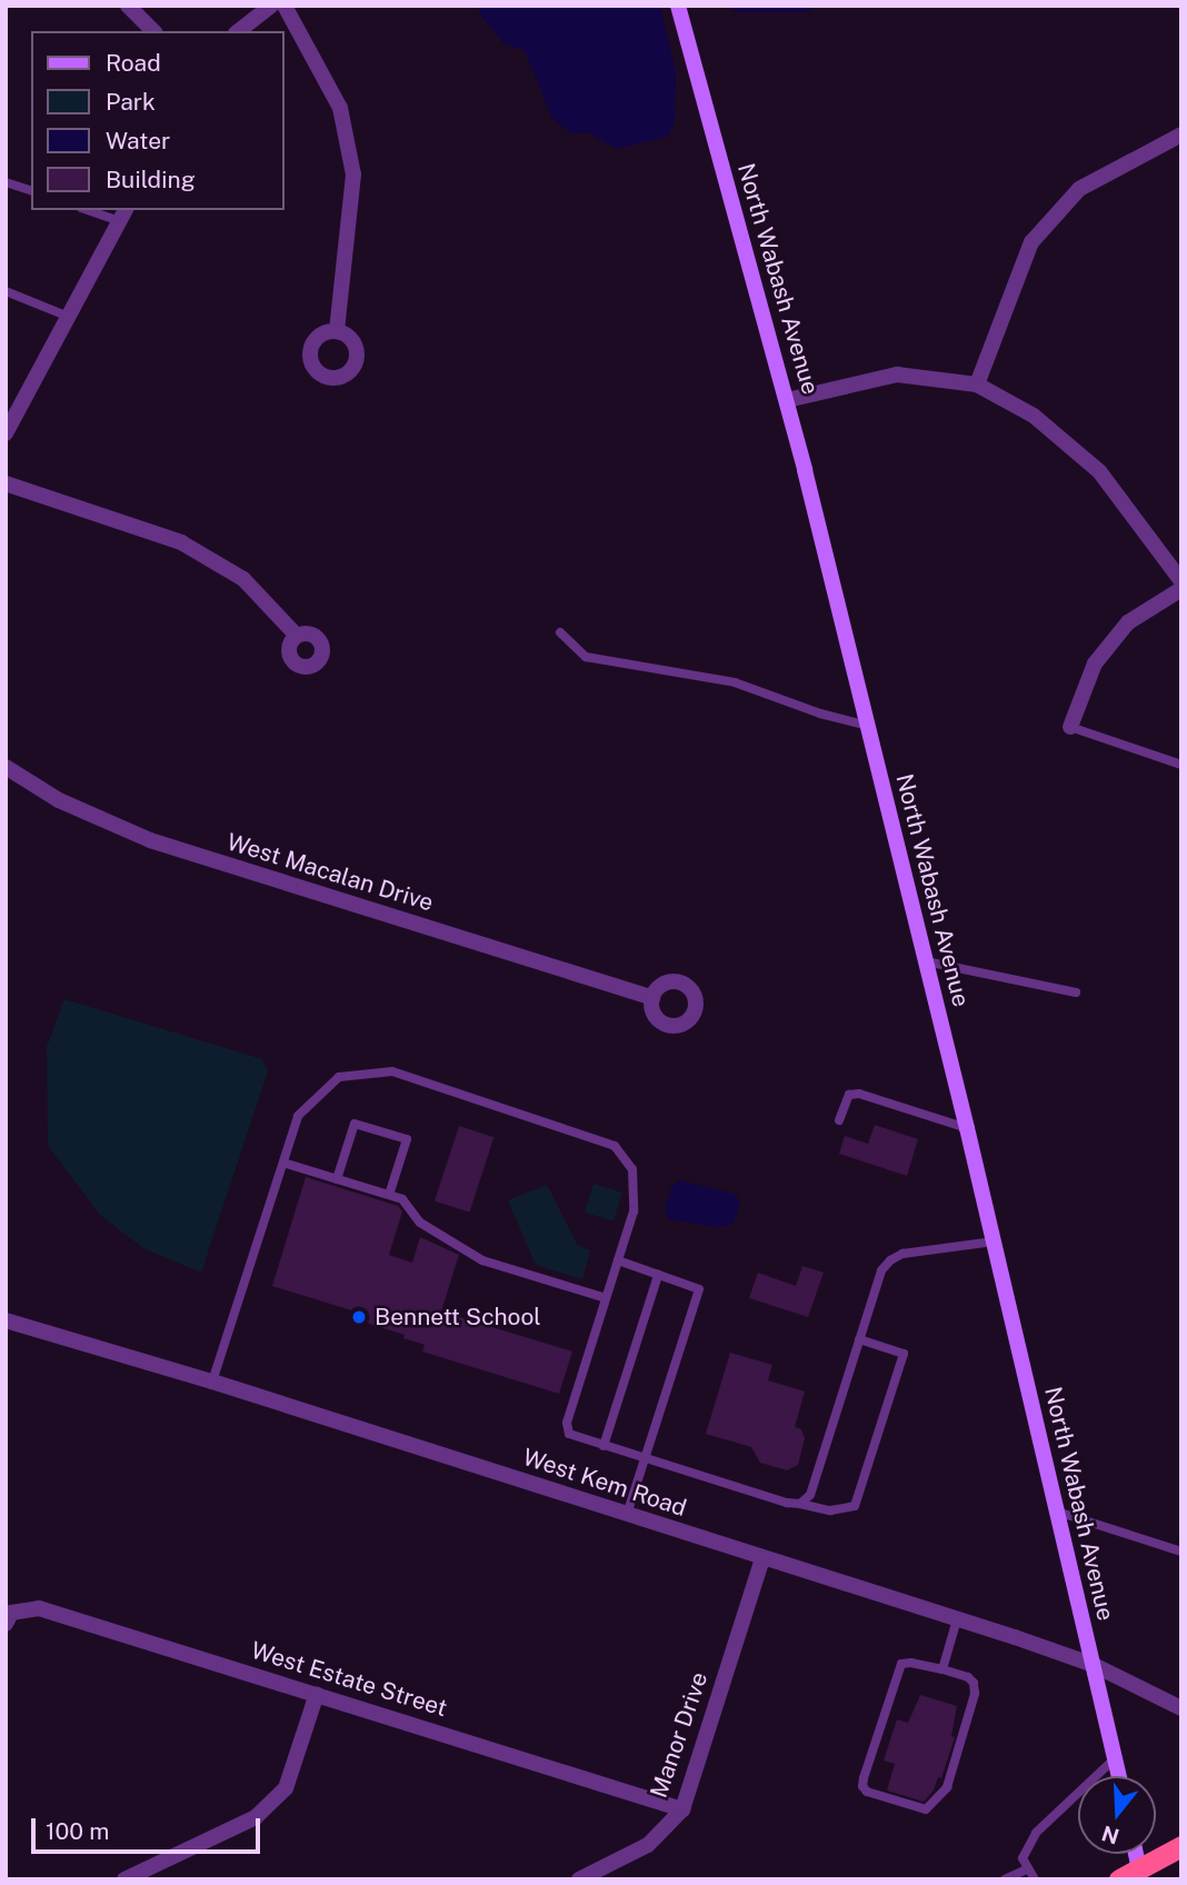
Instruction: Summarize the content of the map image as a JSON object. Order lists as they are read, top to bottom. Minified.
{"streets":{"main road":["North Wabash Avenue"],"street":["West Macalan Drive","West Kem Road","West Estate Street","Manor Drive"]},"crossings":[["North Wabash Avenue","West Kem Road"],["West Kem Road","Manor Drive"],["West Estate Street","Manor Drive"]],"places":["Bennett School"],"legend":["Road","Park","Water","Building"],"scale_bar":"100 m","north":"bottom"}
